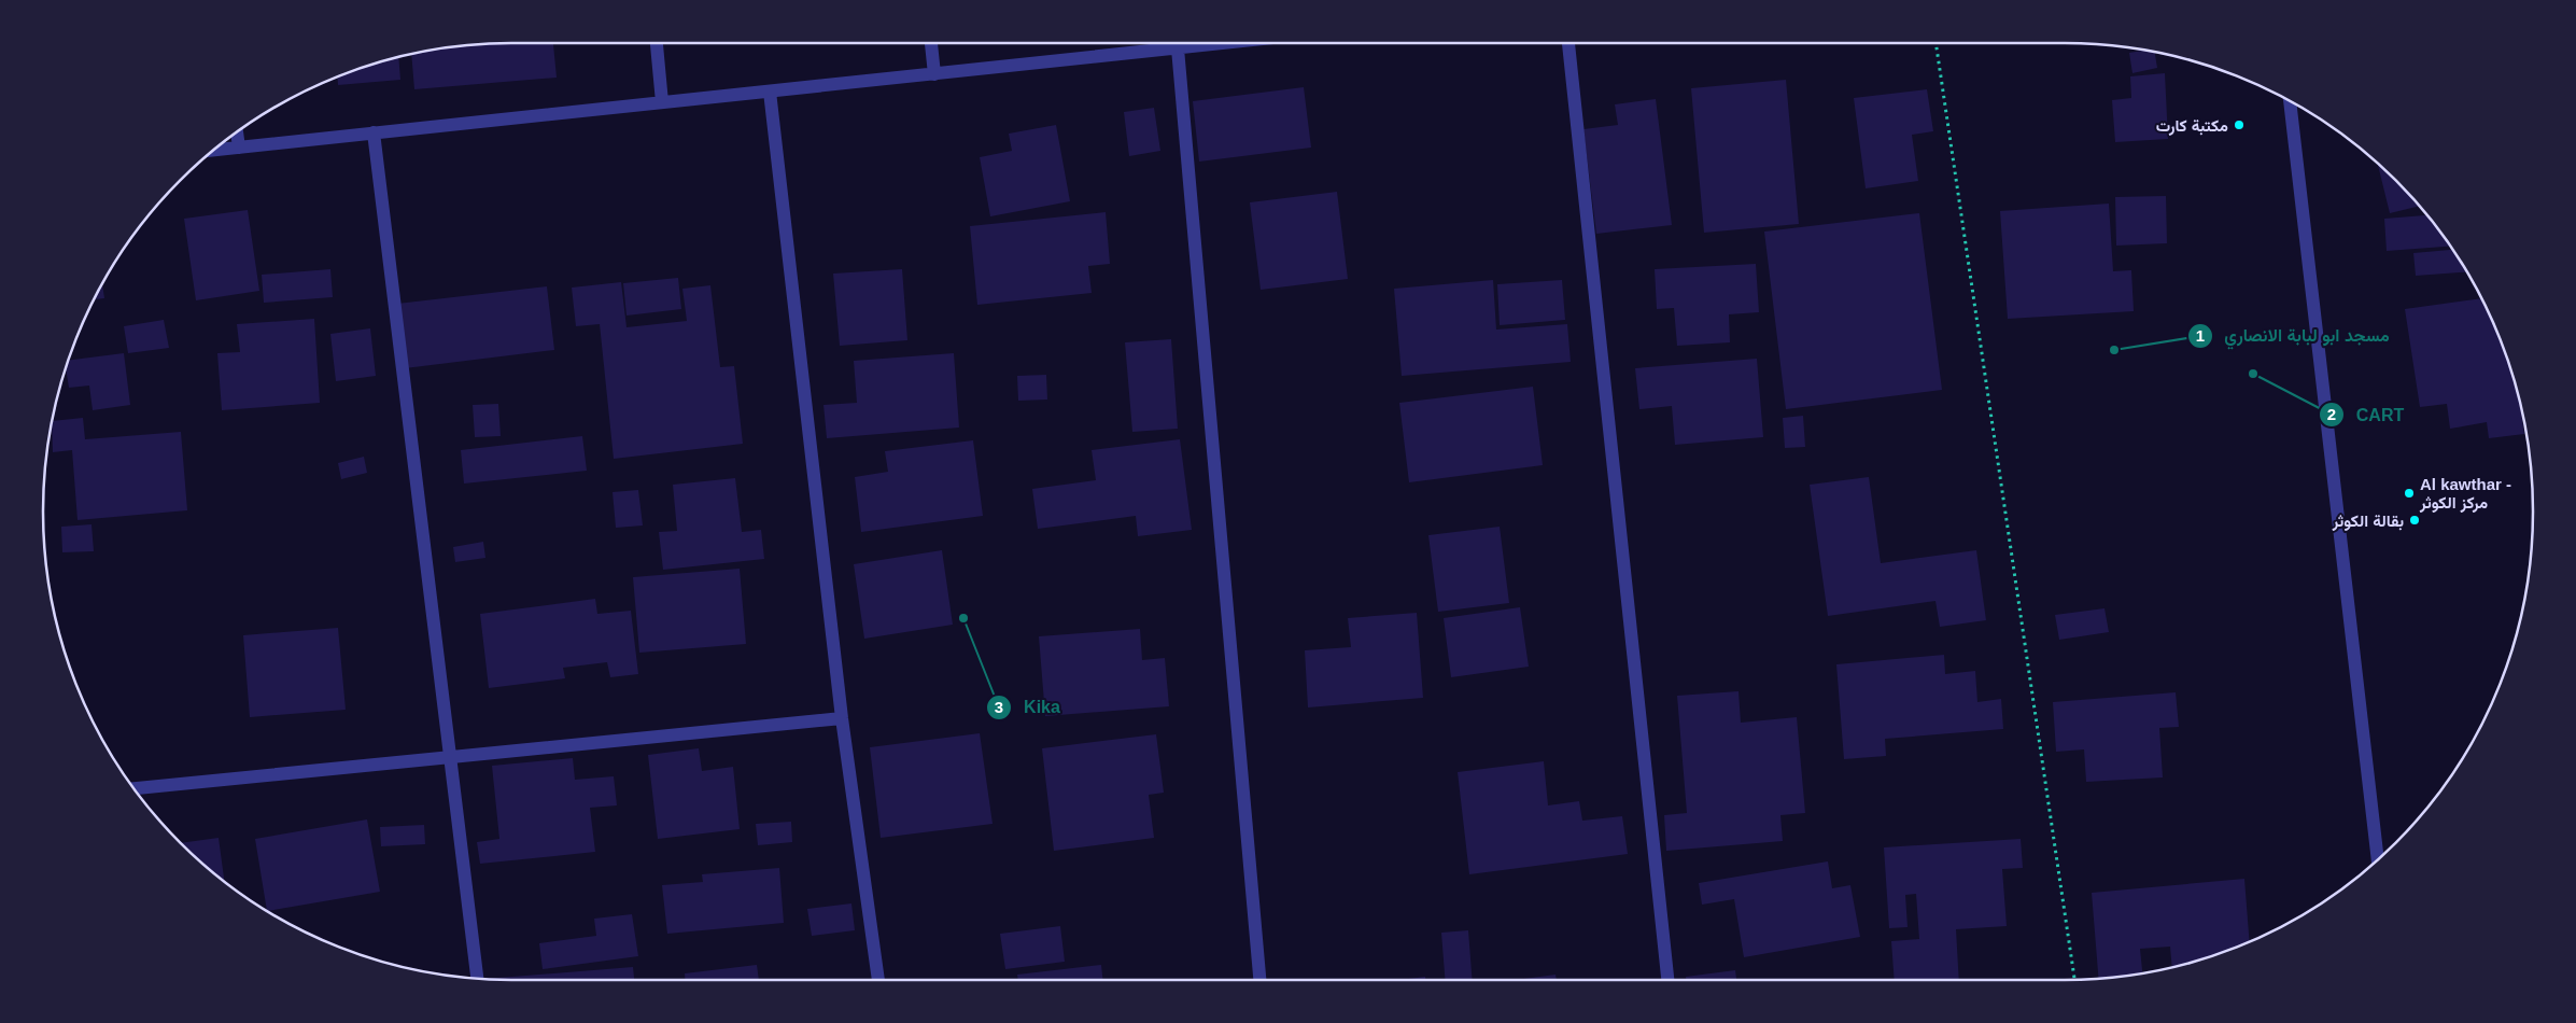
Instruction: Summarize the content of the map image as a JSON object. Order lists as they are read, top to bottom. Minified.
{"places":["مكتبة كارت","مسجد ابو لبابة الانصاري","CART","Al kawthar - مركز الكوثر","بقالة الكوثر","Kika"]}
